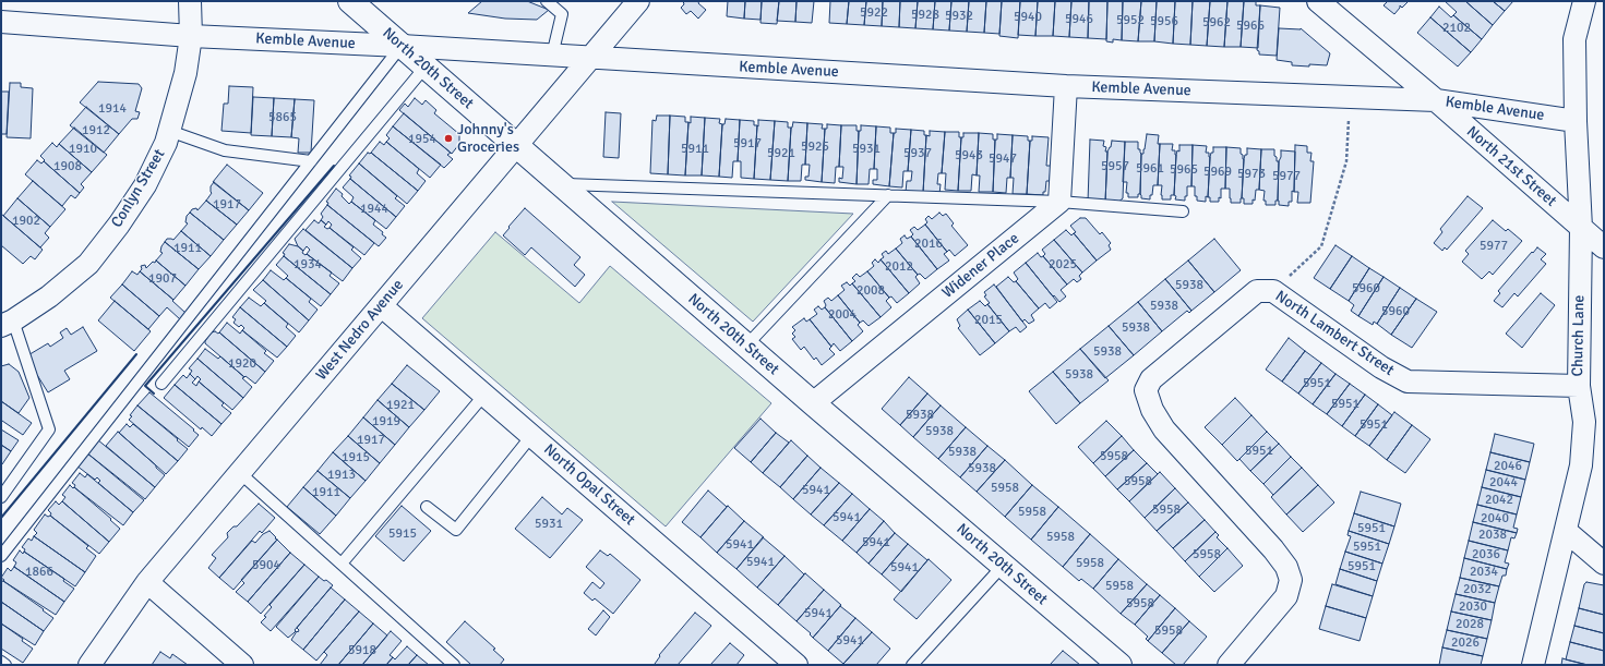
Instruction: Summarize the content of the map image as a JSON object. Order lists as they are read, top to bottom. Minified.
{"streets":{"street":["Kemble Avenue","North 20th Street","North 21st Street","Conlyn Street","Widener Place","West Nedro Avenue","North Lambert Street","Church Lane","North Opal Street"]},"crossings":[["Kemble Avenue","North 20th Street"],["Kemble Avenue","North 21st Street"],["Kemble Avenue","Conlyn Street"],["Kemble Avenue","West Nedro Avenue"],["Kemble Avenue","Church Lane"],["North 20th Street","Widener Place"],["North 20th Street","West Nedro Avenue"],["North 21st Street","Church Lane"],["West Nedro Avenue","North Opal Street"],["North Lambert Street","Church Lane"]],"places":["Johnny's Groceries"],"house_numbers":["5922","5928","5932","5940","5946","5952","5956","5962","5966","2102","1914","5865","1912","1954","5917","5925","1910","5911","5931","5921","5937","5943","5947","1908","5957","5961","5965","5969","5973","5977","1917","1944","1902","2016","5977","1911","1934","2025","2012","1907","5938","5960","2008","5938","5960","2004","2015","5938","5938","1920","5938","5951","5951","1921","5938","1919","5951","5938","1917","5951","5938","5958","1915","2046","5938","1913","5958","2044","5958","5941","1911","2042","5958","5958","5941","2040","5931","5951","5915","2038","5958","5941","5941","5951","5958","2036","5941","5958","5904","5951","5941","1866","2034","5958","2032","5958","2030","5941","2028","5958","5941","2026","5918"]}
